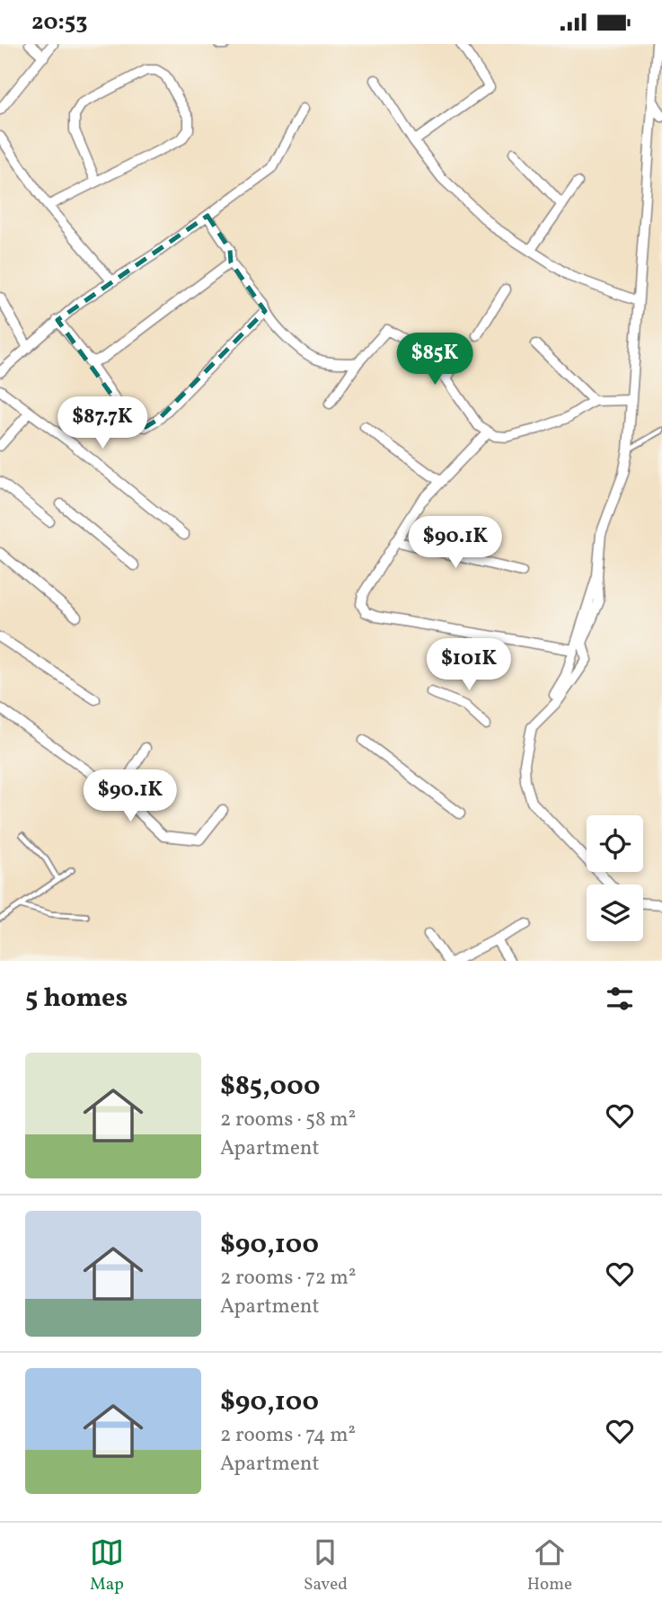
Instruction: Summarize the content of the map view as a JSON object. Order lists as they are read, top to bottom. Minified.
{"page":{"status":"20:53","price":["$85K","$87.7K","$90.1K","$101K","$90.1K"],"heading":"5 homes","list":[{"name":"$85,000","note":"2 rooms · 58 m² · Apartment"},{"name":"$90,100","note":"2 rooms · 72 m² · Apartment"},{"name":"$90,100","note":"2 rooms · 74 m² · Apartment"}],"tabs":["Map","Saved","Home"]}}
